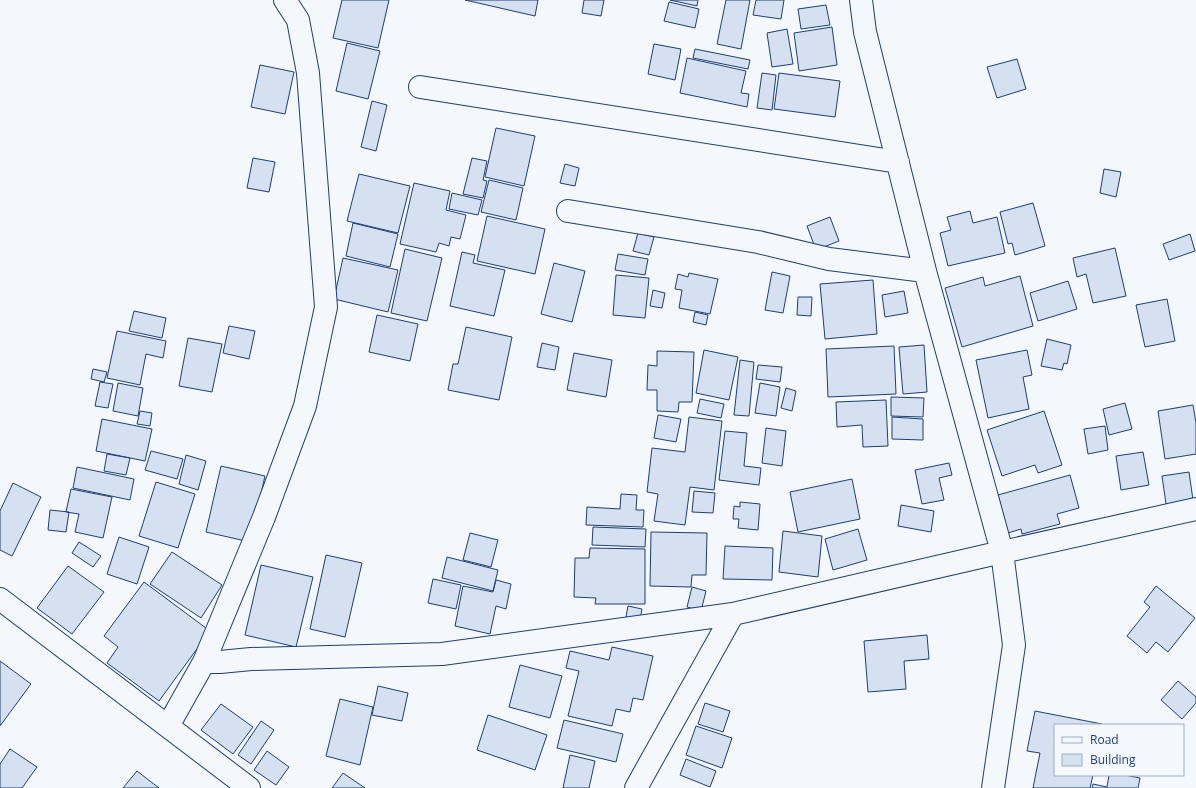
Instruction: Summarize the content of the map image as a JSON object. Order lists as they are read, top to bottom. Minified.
{"legend":["Road","Building"]}
